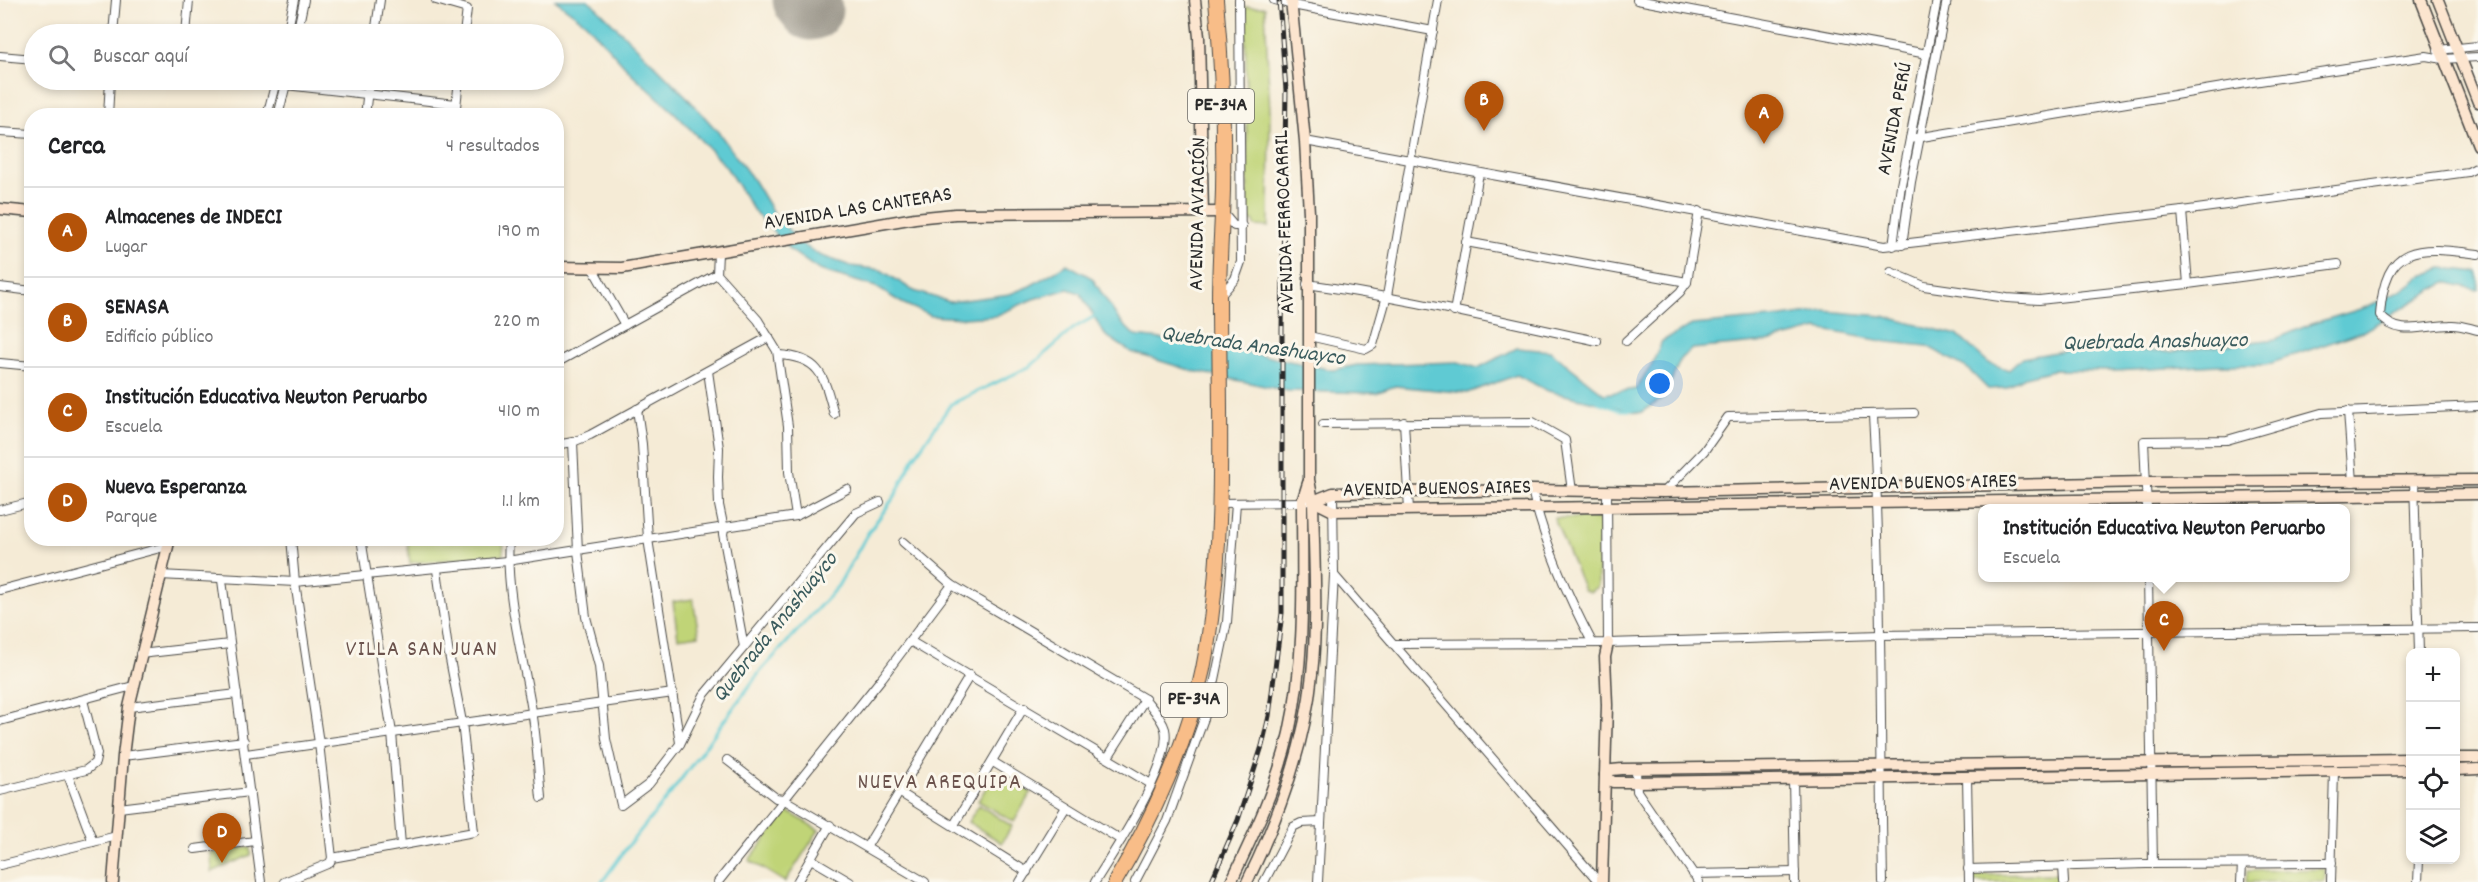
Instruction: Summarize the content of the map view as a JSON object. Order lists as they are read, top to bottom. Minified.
{"streets":{"highway":["PE-34A","AVENIDA AVIACIÓN"],"street":["AVENIDA PERÚ","AVENIDA LAS CANTERAS","AVENIDA FERROCARRIL","AVENIDA BUENOS AIRES"]},"crossings":[["PE-34A","AVENIDA AVIACIÓN"],["AVENIDA LAS CANTERAS","AVENIDA AVIACIÓN"],["AVENIDA FERROCARRIL","AVENIDA BUENOS AIRES"]],"districts":["VILLA SAN JUAN","NUEVA AREQUIPA"],"water":["Quebrada Anashuayco"],"page":{"search":"Buscar aquí","pins":["B","A","C","D"],"heading":["Cerca","4 resultados"],"list":[{"mark":"A","name":"Almacenes de INDECI","note":"Lugar","value":"190 m"},{"mark":"B","name":"SENASA","note":"Edificio público","value":"220 m"},{"mark":"C","name":"Institución Educativa Newton Peruarbo","note":"Escuela","value":"410 m"},{"mark":"D","name":"Nueva Esperanza","note":"Parque","value":"1.1 km"}],"popup":["Institución Educativa Newton Peruarbo","Escuela"],"map_buttons":["+","−"]}}
